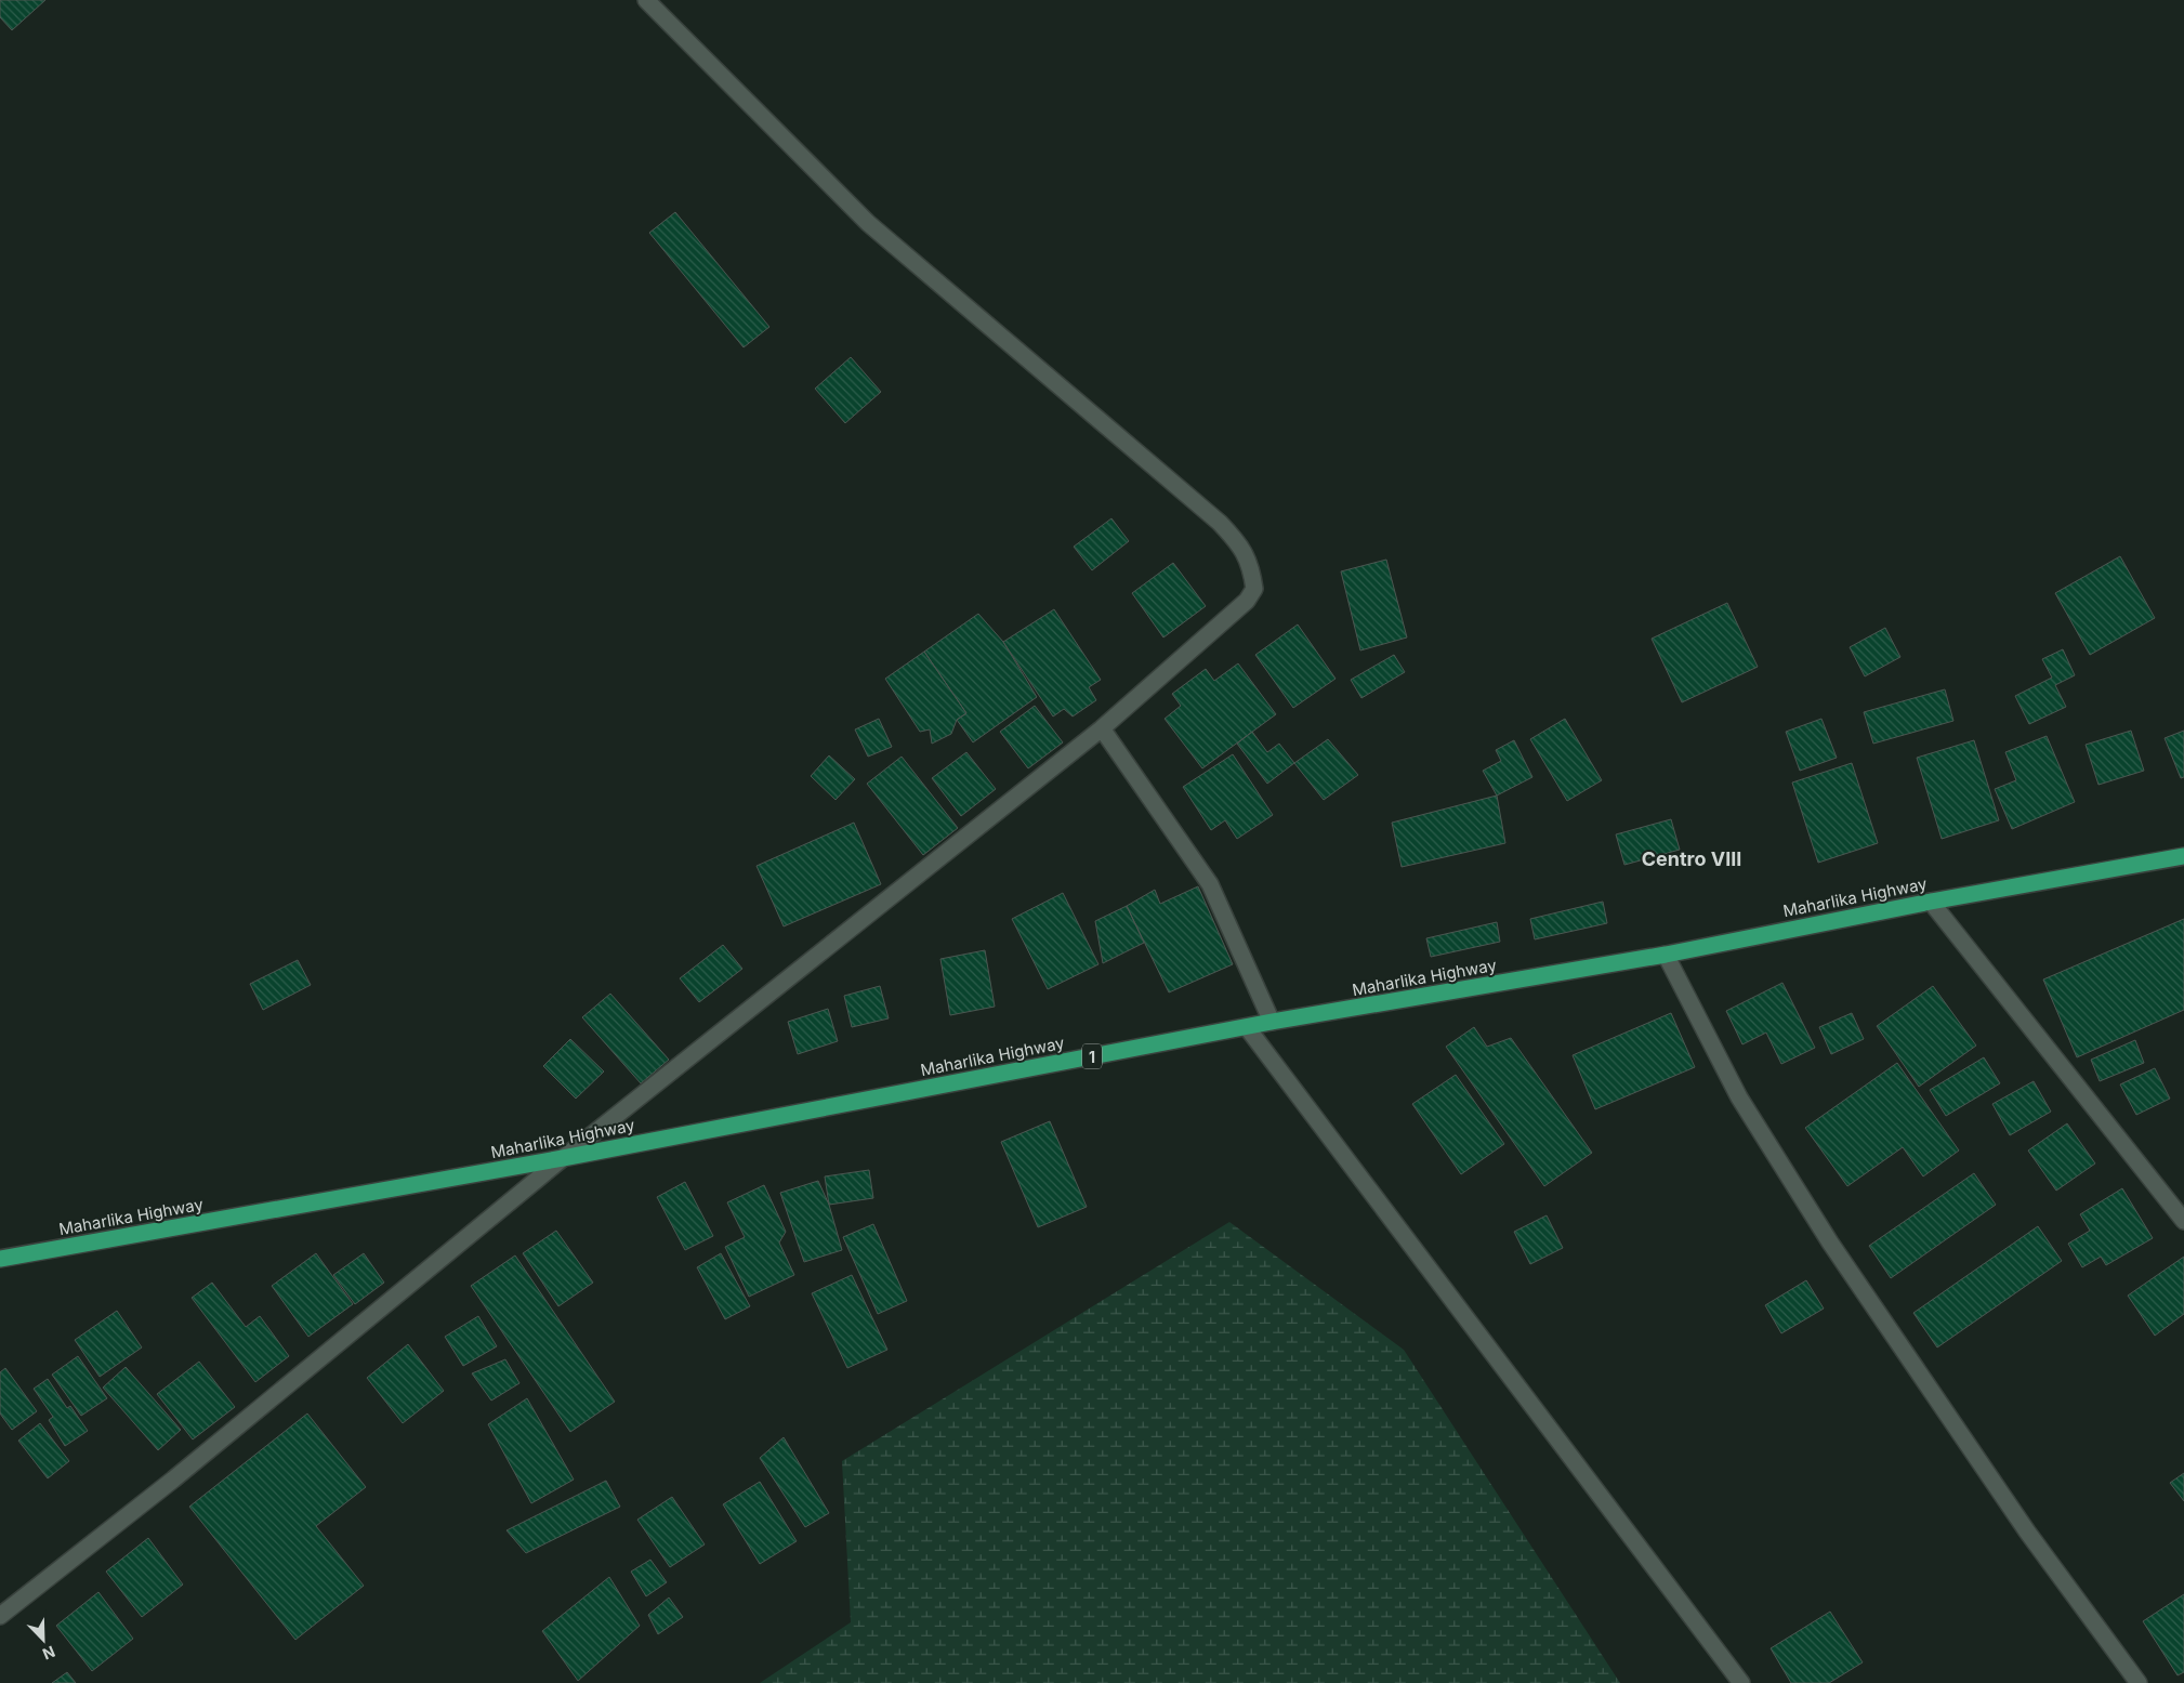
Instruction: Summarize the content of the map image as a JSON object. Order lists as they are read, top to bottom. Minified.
{"streets":{"highway":["Maharlika Highway","1"]},"districts":["Centro VIII"],"north":"bottom right"}
